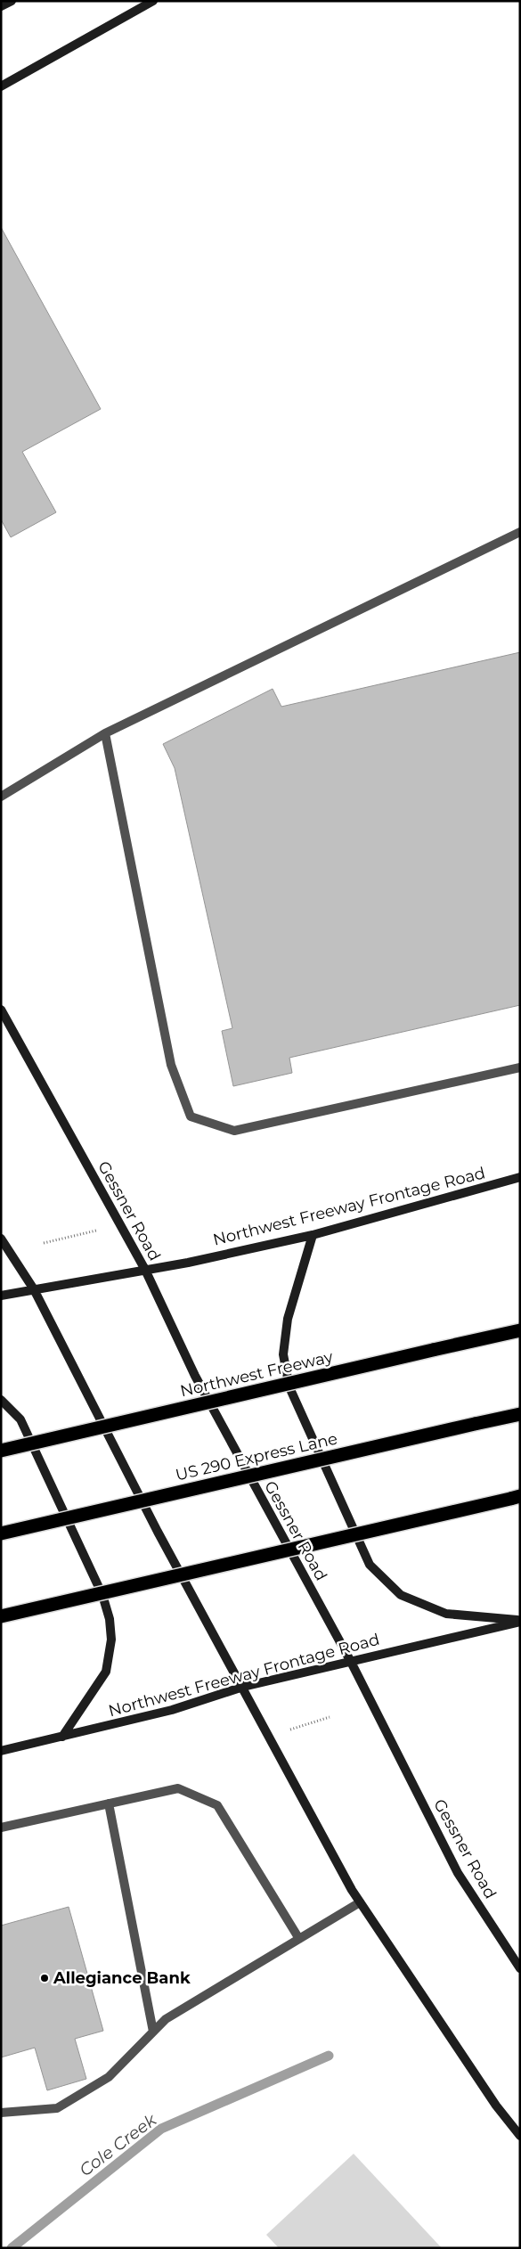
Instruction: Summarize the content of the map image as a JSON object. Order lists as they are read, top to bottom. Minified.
{"streets":{"highway":["Northwest Freeway","US 290 Express Lane"],"main road":["Northwest Freeway Frontage Road","Gessner Road"]},"crossings":[["Northwest Freeway Frontage Road","Gessner Road"]],"water":["Cole Creek"],"places":["Allegiance Bank"]}
